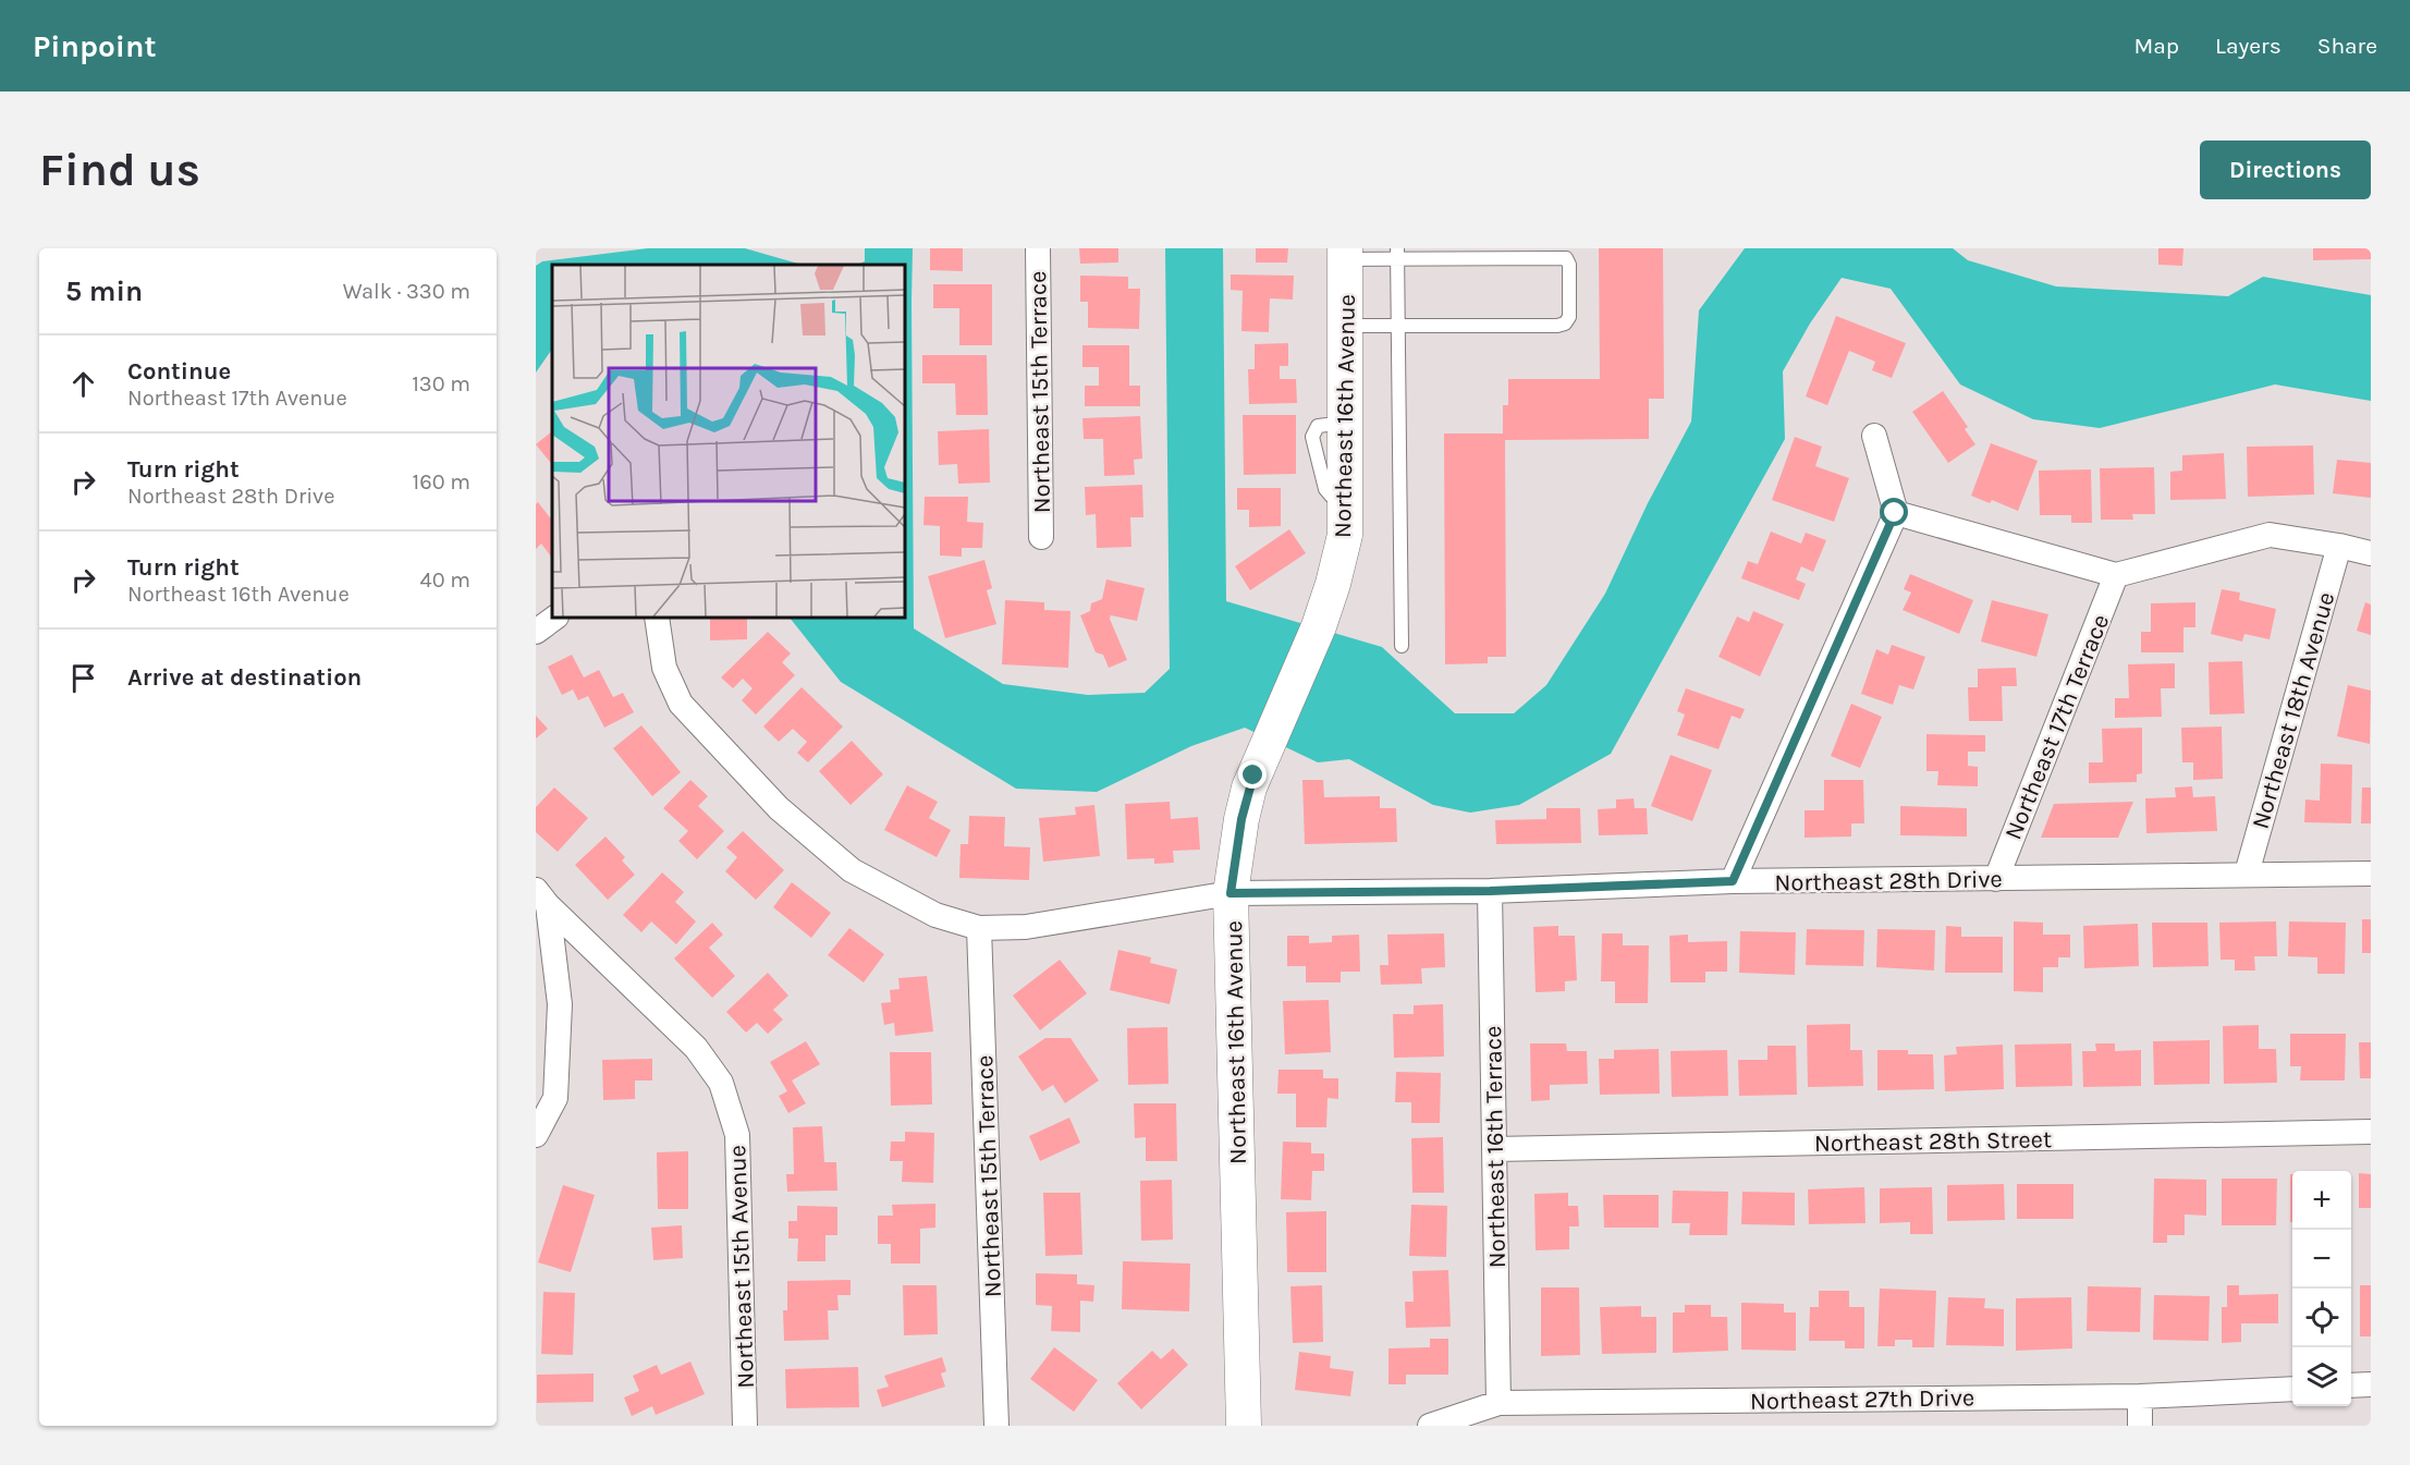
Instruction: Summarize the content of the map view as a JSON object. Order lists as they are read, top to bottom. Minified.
{"streets":{"street":["Northeast 15th Terrace","Northeast 16th Avenue","Northeast 18th Avenue","Northeast 17th Terrace","Northeast 28th Drive","Northeast 28th Street","Northeast 16th Terrace","Northeast 15th Avenue","Northeast 27th Drive"]},"crossings":[["Northeast 15th Terrace","Northeast 28th Drive"],["Northeast 16th Avenue","Northeast 28th Drive"],["Northeast 18th Avenue","Northeast 28th Drive"],["Northeast 17th Terrace","Northeast 28th Drive"],["Northeast 28th Drive","Northeast 16th Terrace"],["Northeast 28th Street","Northeast 16th Terrace"],["Northeast 16th Terrace","Northeast 27th Drive"]],"page":{"header":"Pinpoint","nav":["Map","Layers","Share"],"buttons":"Directions","title":"Find us","heading":["5 min","Walk · 330 m"],"list":[["Continue","Northeast 17th Avenue","130 m"],["Turn right","Northeast 28th Drive","160 m"],["Turn right","Northeast 16th Avenue","40 m"],"Arrive at destination"],"map_buttons":["+","−"]}}
